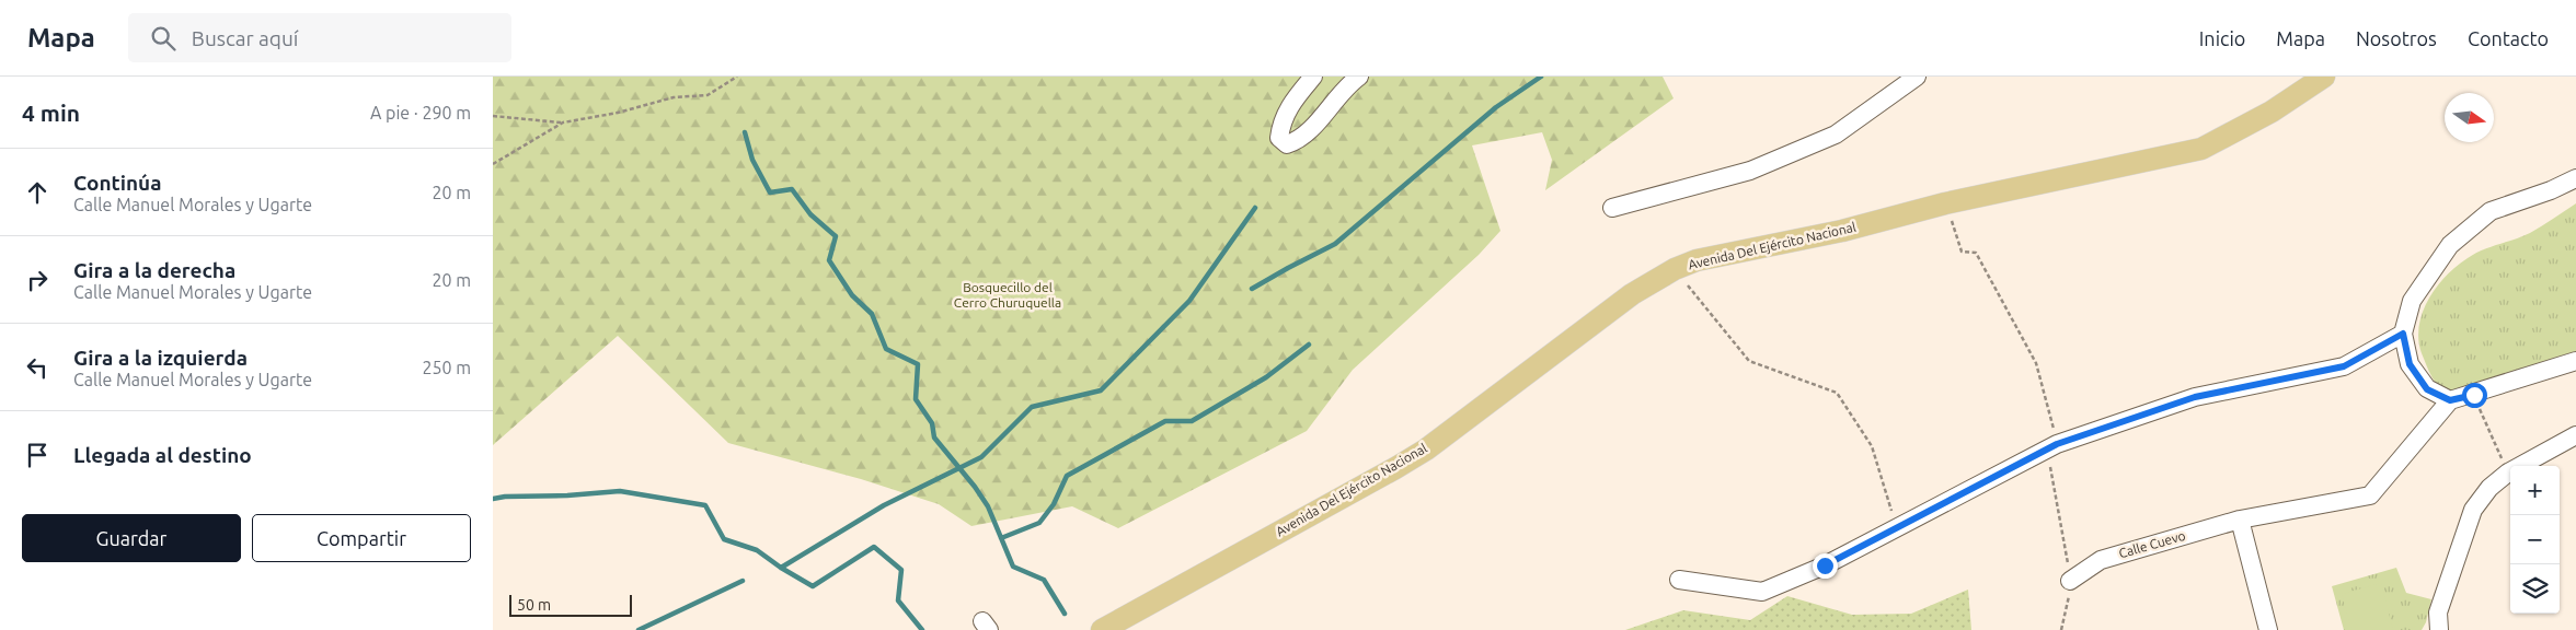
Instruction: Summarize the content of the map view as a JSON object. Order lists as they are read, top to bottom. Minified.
{"streets":{"main road":["Avenida Del Ejército Nacional"],"street":["Calle Cuevo"]},"parks":["Bosquecillo del Cerro Churuquella"],"scale_bar":"50 m","north":"right","page":{"header":"Mapa","search":"Buscar aquí","nav":["Inicio","Mapa","Nosotros","Contacto"],"heading":["4 min","A pie · 290 m"],"list":[["Continúa","Calle Manuel Morales y Ugarte","20 m"],["Gira a la derecha","Calle Manuel Morales y Ugarte","20 m"],["Gira a la izquierda","Calle Manuel Morales y Ugarte","250 m"],"Llegada al destino"],"map_buttons":["+","−"],"buttons":["Guardar","Compartir"],"scale":"50 m"}}
